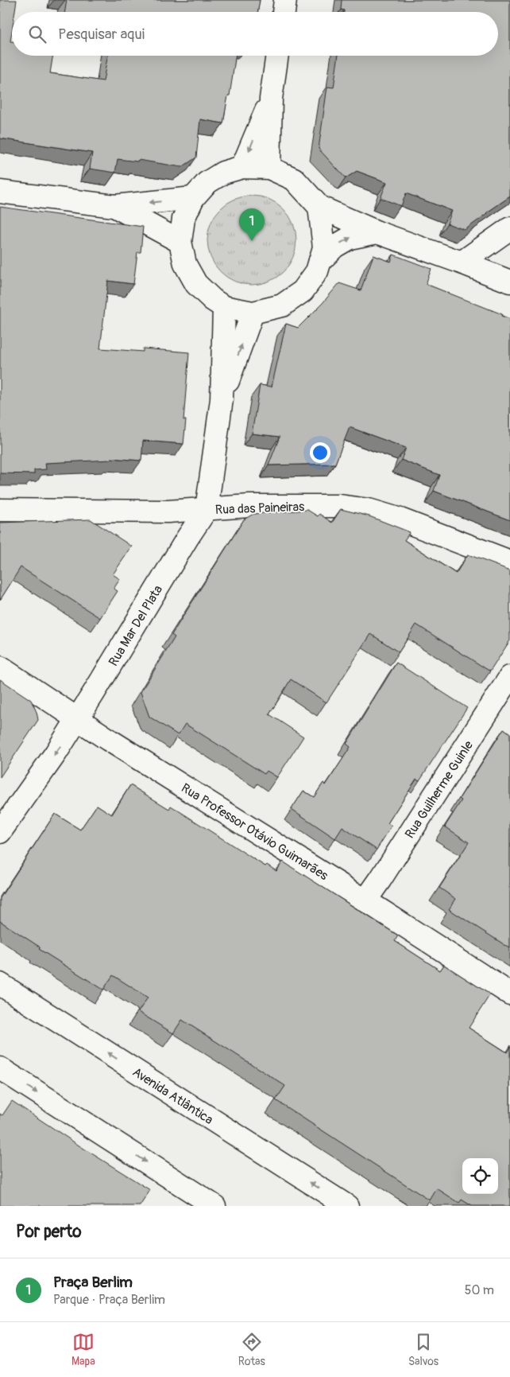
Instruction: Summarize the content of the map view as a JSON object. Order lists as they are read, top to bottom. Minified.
{"streets":{"street":["Rua das Paineiras","Rua Mar Del Plata","Rua Guilherme Guinle","Rua Professor Otávio Guimarães","Avenida Atlântica"]},"crossings":[["Rua das Paineiras","Rua Mar Del Plata"],["Rua Mar Del Plata","Rua Professor Otávio Guimarães"],["Rua Guilherme Guinle","Rua Professor Otávio Guimarães"]],"page":{"search":"Pesquisar aqui","pins":"1","heading":"Por perto","list":[{"mark":"1","name":"Praça Berlim","note":"Parque · Praça Berlim","value":"50 m"}],"nav":["Mapa","Rotas","Salvos"]}}
